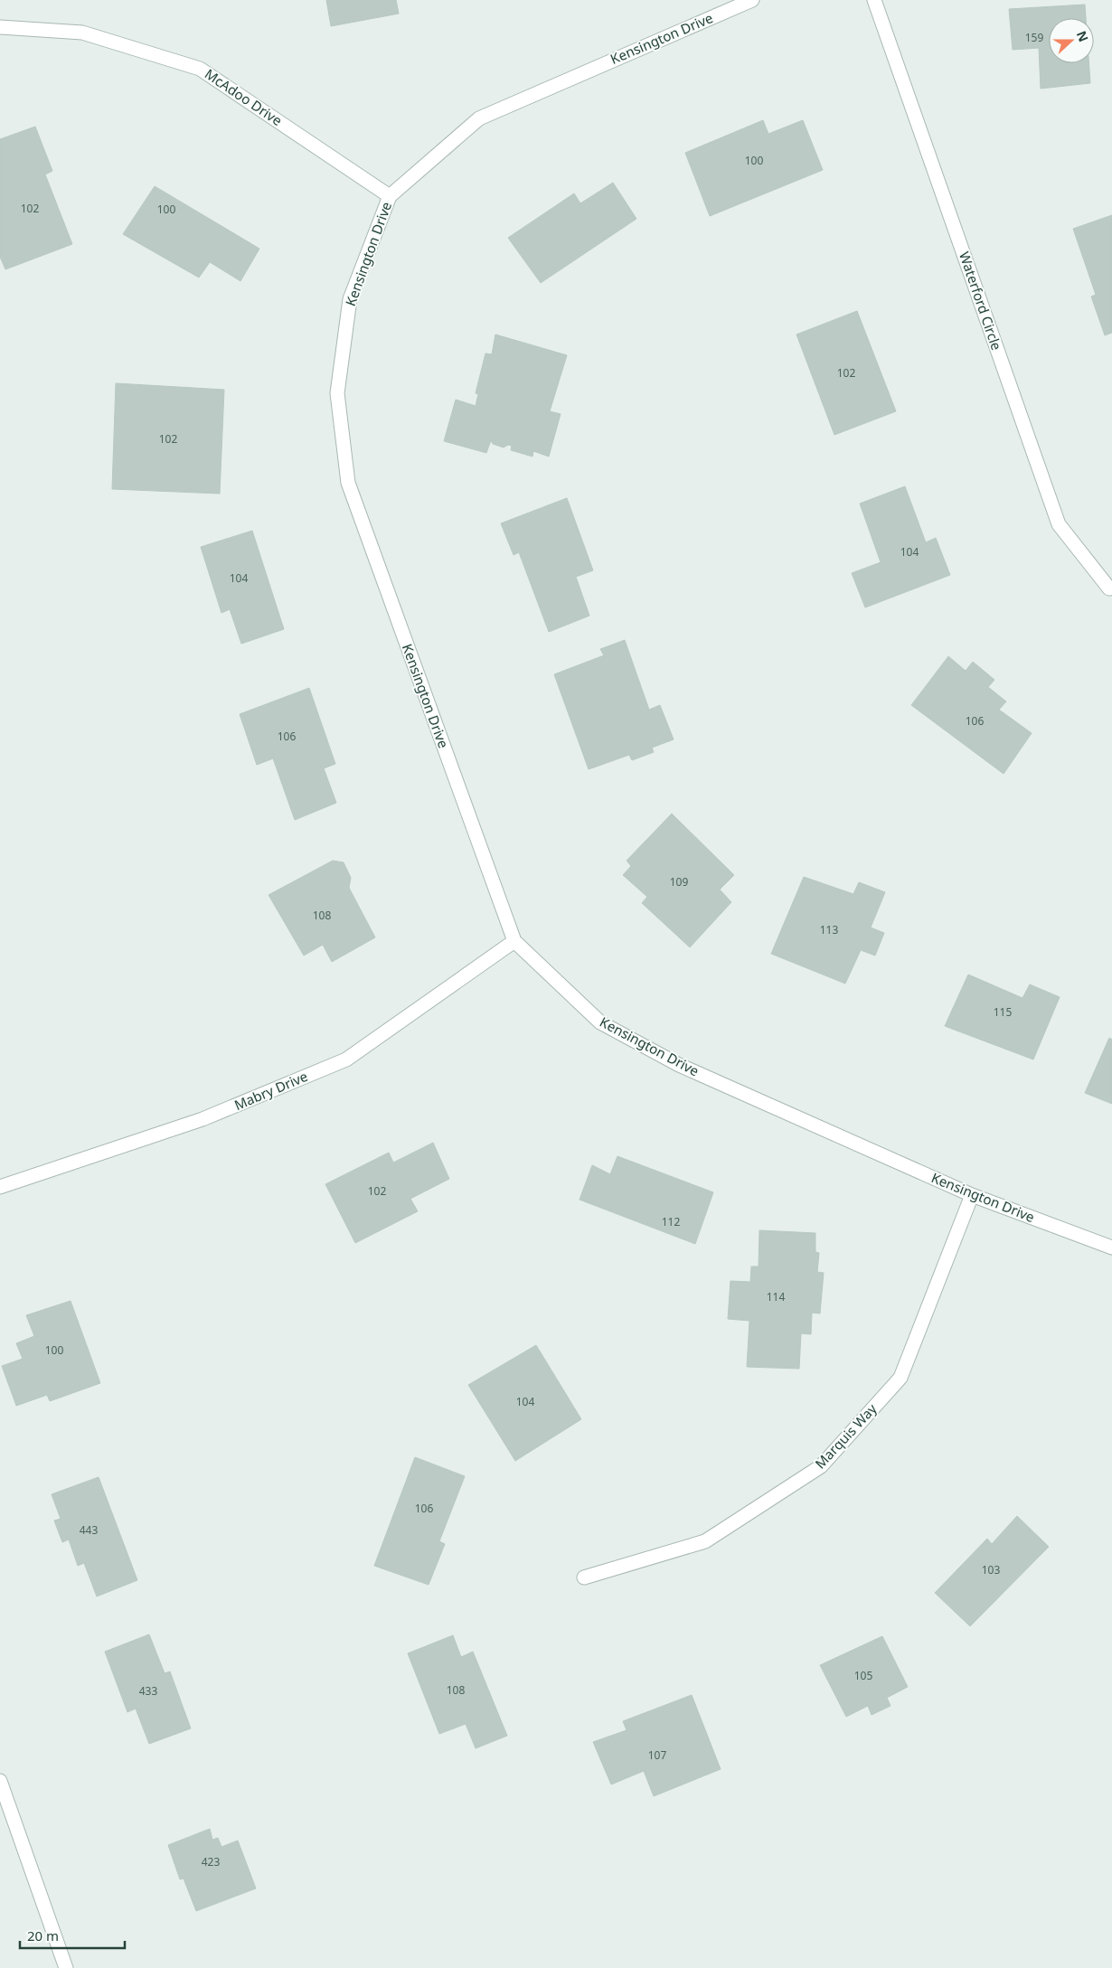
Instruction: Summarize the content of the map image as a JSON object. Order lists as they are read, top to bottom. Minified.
{"streets":{"street":["Kensington Drive","McAdoo Drive","Waterford Circle","Mabry Drive","Marquis Way"]},"crossings":[["Kensington Drive","McAdoo Drive"],["Kensington Drive","Mabry Drive"],["Kensington Drive","Marquis Way"]],"house_numbers":["159","100","102","100","102","102","104","104","106","106","109","108","113","115","102","112","114","100","104","106","443","103","105","108","433","107","423"],"scale_bar":"20 m","north":"right"}
